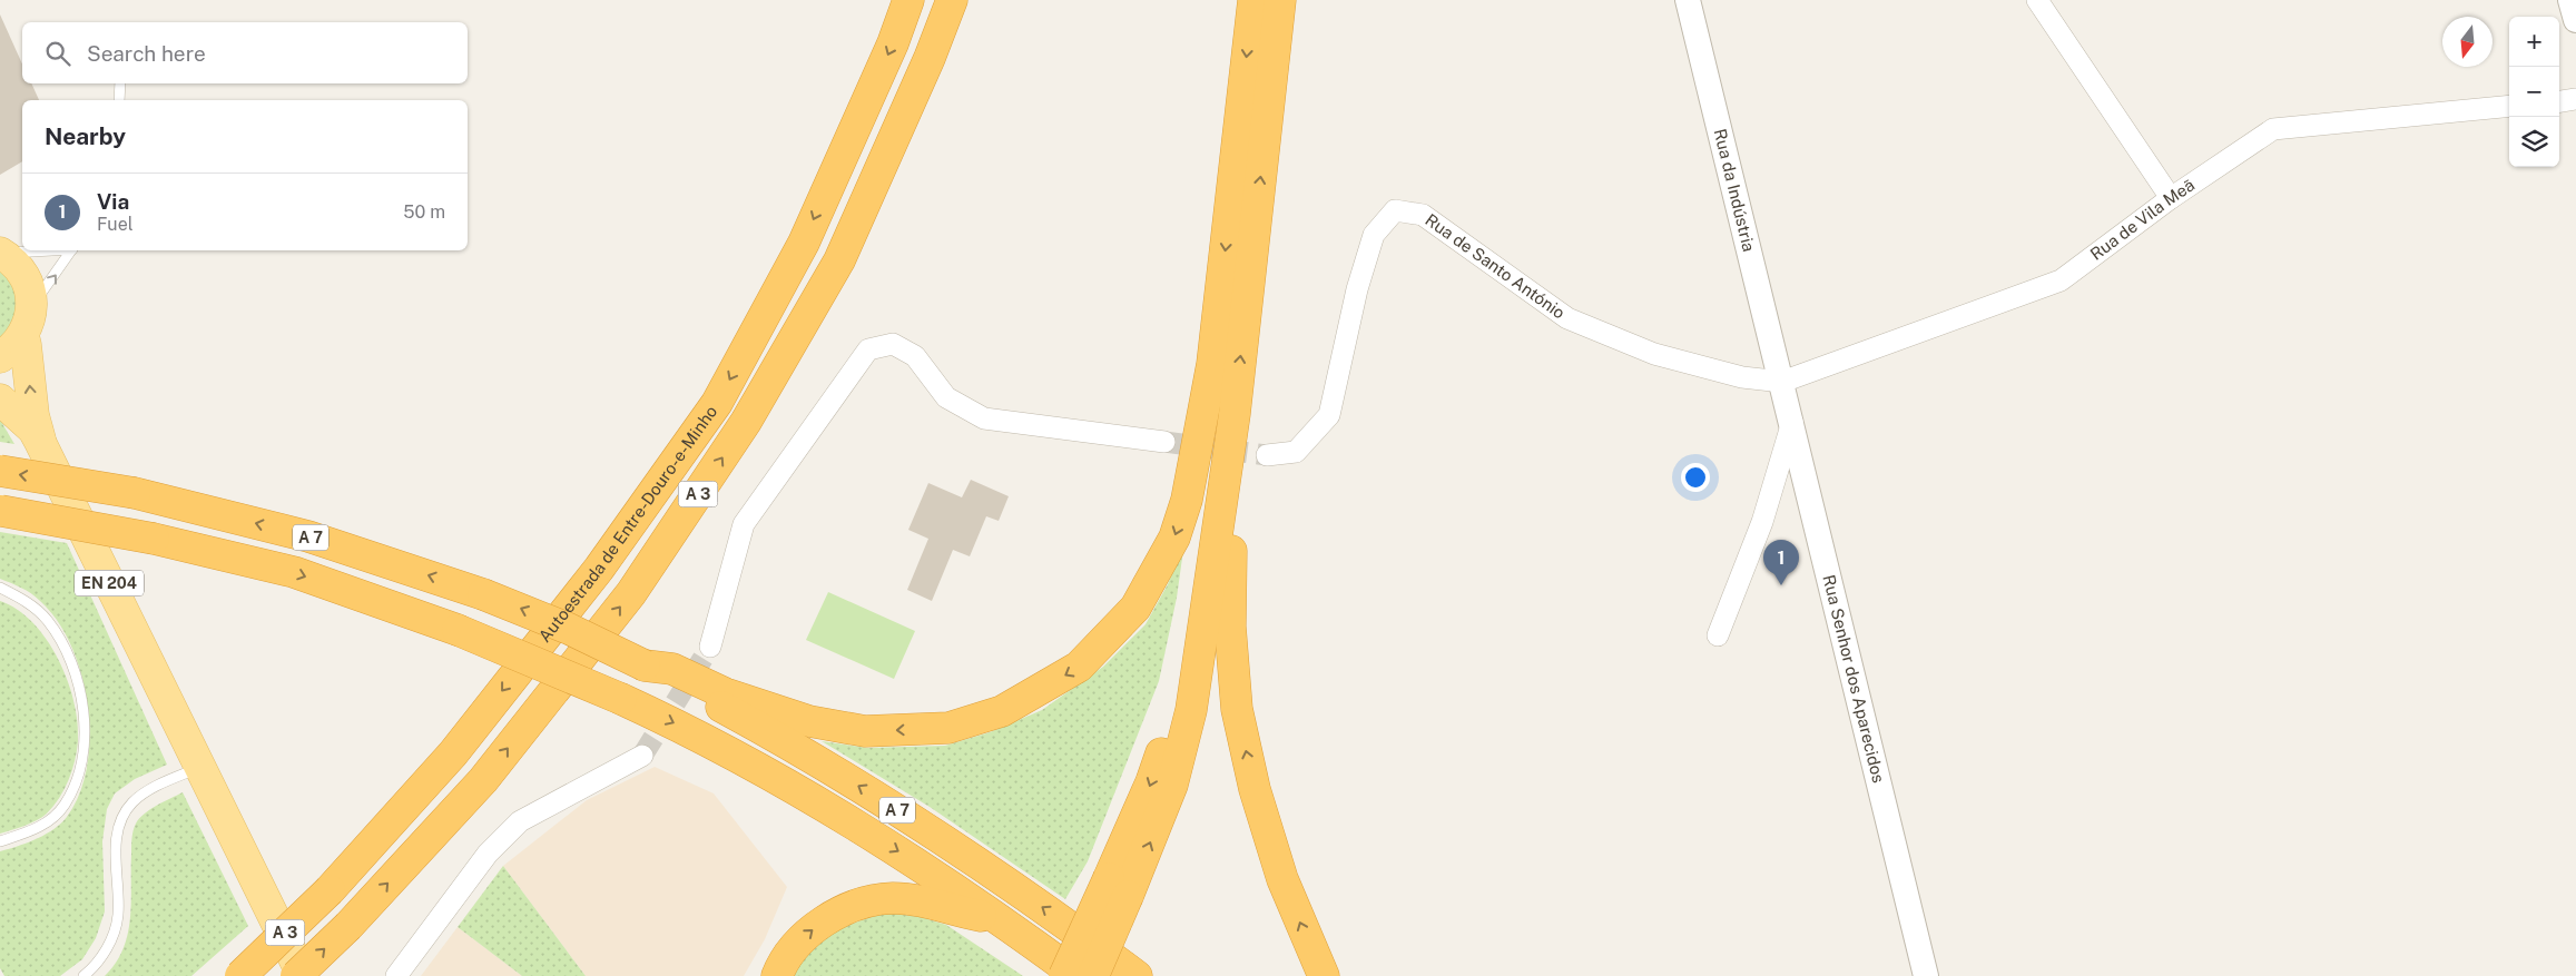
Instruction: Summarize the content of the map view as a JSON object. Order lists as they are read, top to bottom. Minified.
{"streets":{"highway":["A 3","Autoestrada de Entre-Douro-e-Minho","A 7"],"main road":["EN 204"],"street":["Rua da Indústria","Rua de Vila Meã","Rua de Santo António","Rua Senhor dos Aparecidos"]},"crossings":[["Rua da Indústria","Rua de Vila Meã"],["Rua da Indústria","Rua de Santo António"],["Rua da Indústria","Rua Senhor dos Aparecidos"],["Rua de Vila Meã","Rua de Santo António"],["Rua de Vila Meã","Rua Senhor dos Aparecidos"],["Rua de Santo António","Rua Senhor dos Aparecidos"]],"north":"bottom","page":{"map_buttons":["+","−"],"search":"Search here","heading":"Nearby","list":[{"mark":"1","name":"Via","note":"Fuel","value":"50 m"}],"pins":"1"}}
